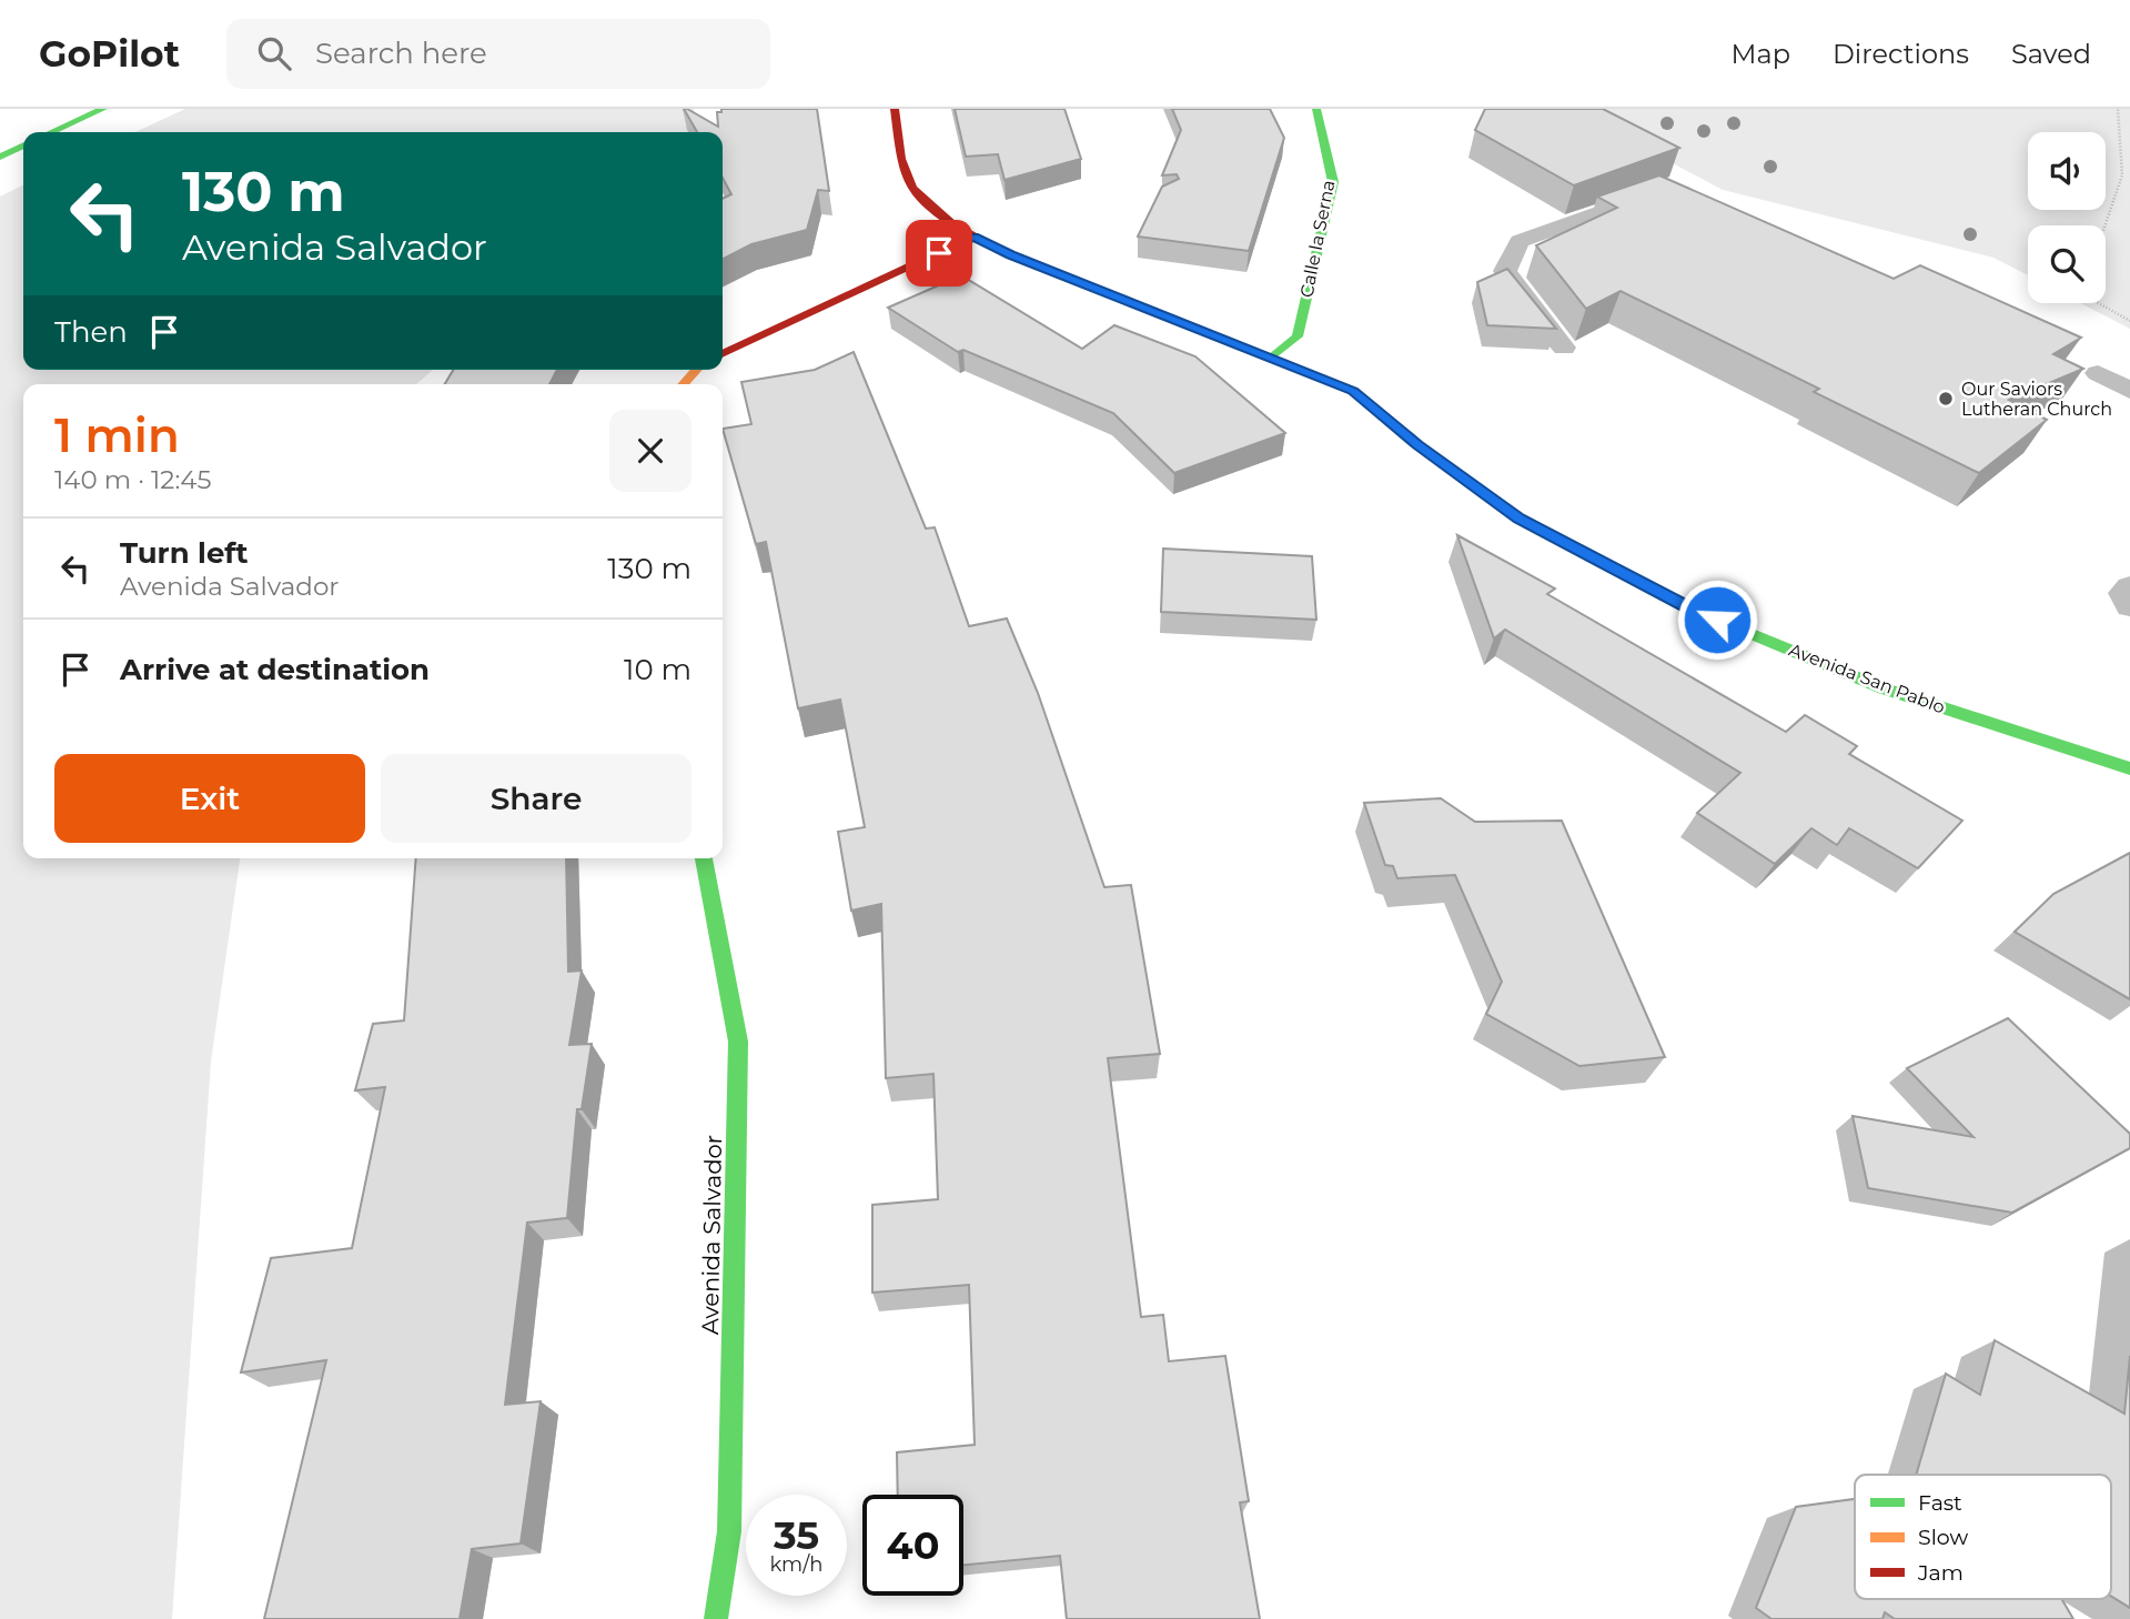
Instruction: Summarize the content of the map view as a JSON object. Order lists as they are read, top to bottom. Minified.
{"streets":{"street":["Calle la Serna","Avenida San Pablo","Avenida Salvador"]},"crossings":[["Calle la Serna","Avenida San Pablo"]],"places":["Our Saviors Lutheran Church"],"legend":["Fast","Slow","Jam"],"page":{"header":"GoPilot","search":"Search here","nav":["Map","Directions","Saved"],"turn":["130 m","Avenida Salvador"],"then":"Then","heading":["1 min","140 m · 12:45"],"list":[{"name":"Turn left","note":"Avenida Salvador","value":"130 m"},{"name":"Arrive at destination","value":"10 m"}],"buttons":["Exit","Share"],"speed":"35 km/h","limit":"40"}}
